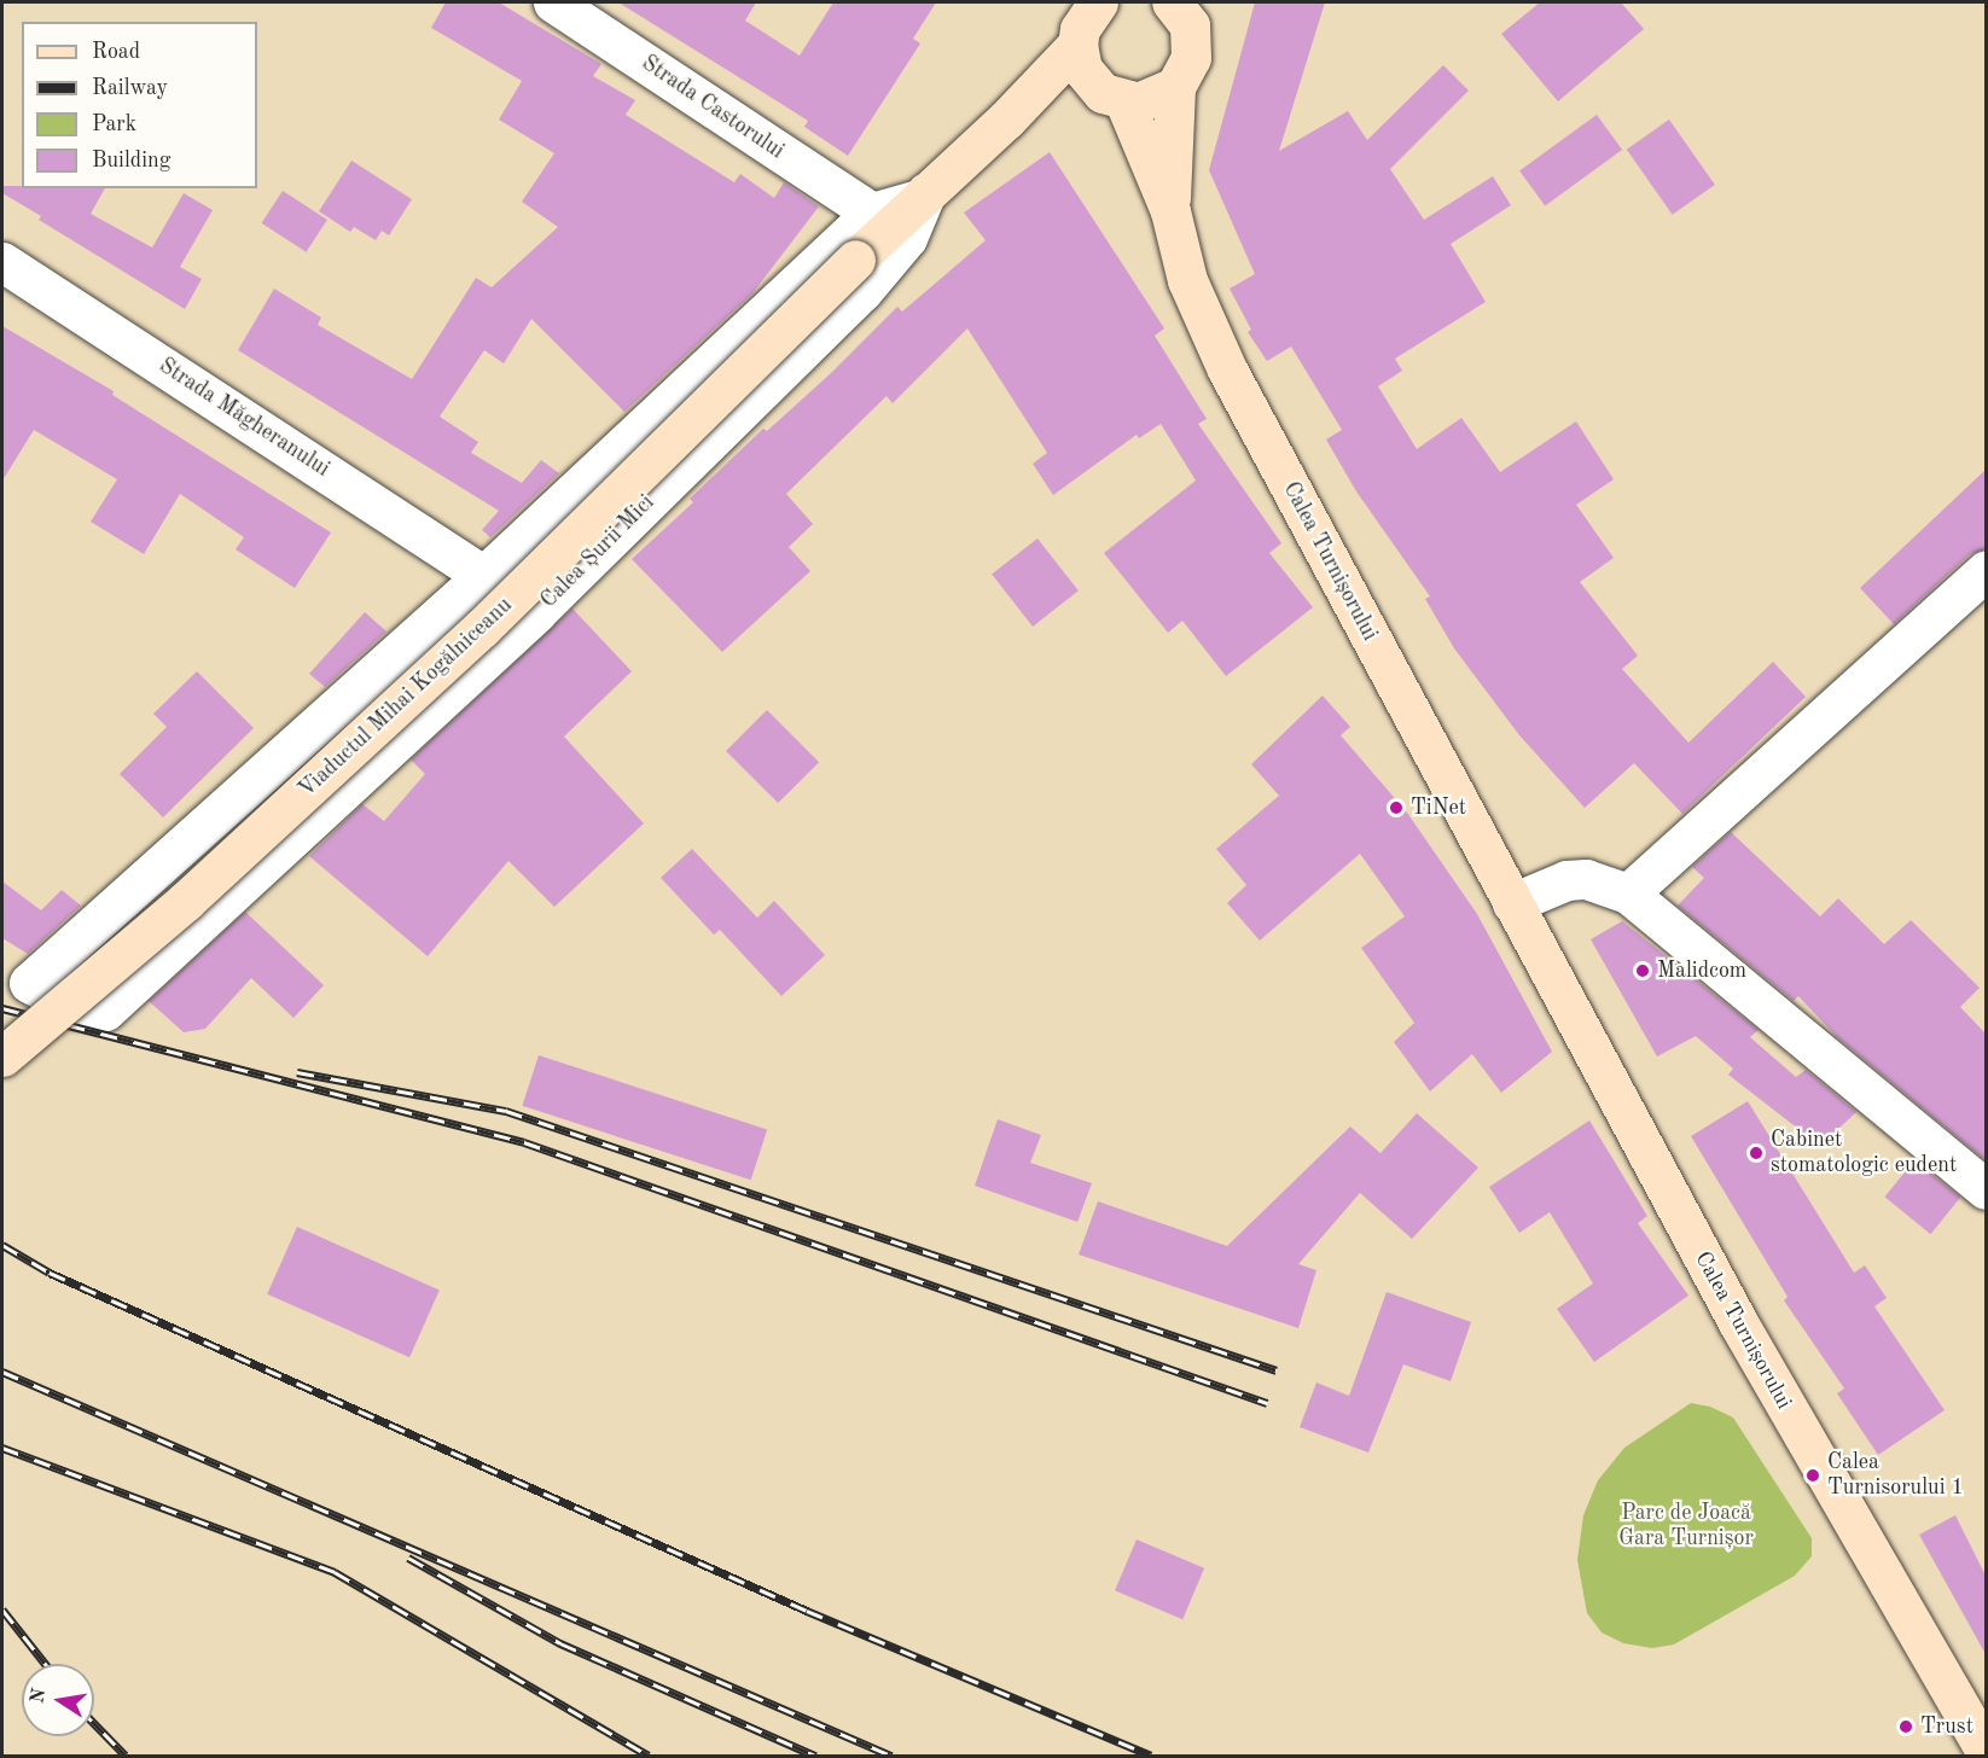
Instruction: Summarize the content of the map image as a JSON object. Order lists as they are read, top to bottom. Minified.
{"streets":{"street":["Strada Castorului","Strada Măgheranului","Calea Șurii Mici","Calea Turnișorului","Viaductul Mihai Kogălniceanu"]},"crossings":[["Strada Castorului","Calea Șurii Mici"],["Strada Măgheranului","Calea Șurii Mici"],["Calea Șurii Mici","Calea Turnișorului"],["Calea Șurii Mici","Viaductul Mihai Kogălniceanu"]],"parks":["Parc de Joacă Gara Turnișor"],"places":["TiNet","Malidcom","Cabinet stomatologic eudent","Calea Turnisorului 1","Trust"],"legend":["Road","Railway","Park","Building"],"north":"left"}
